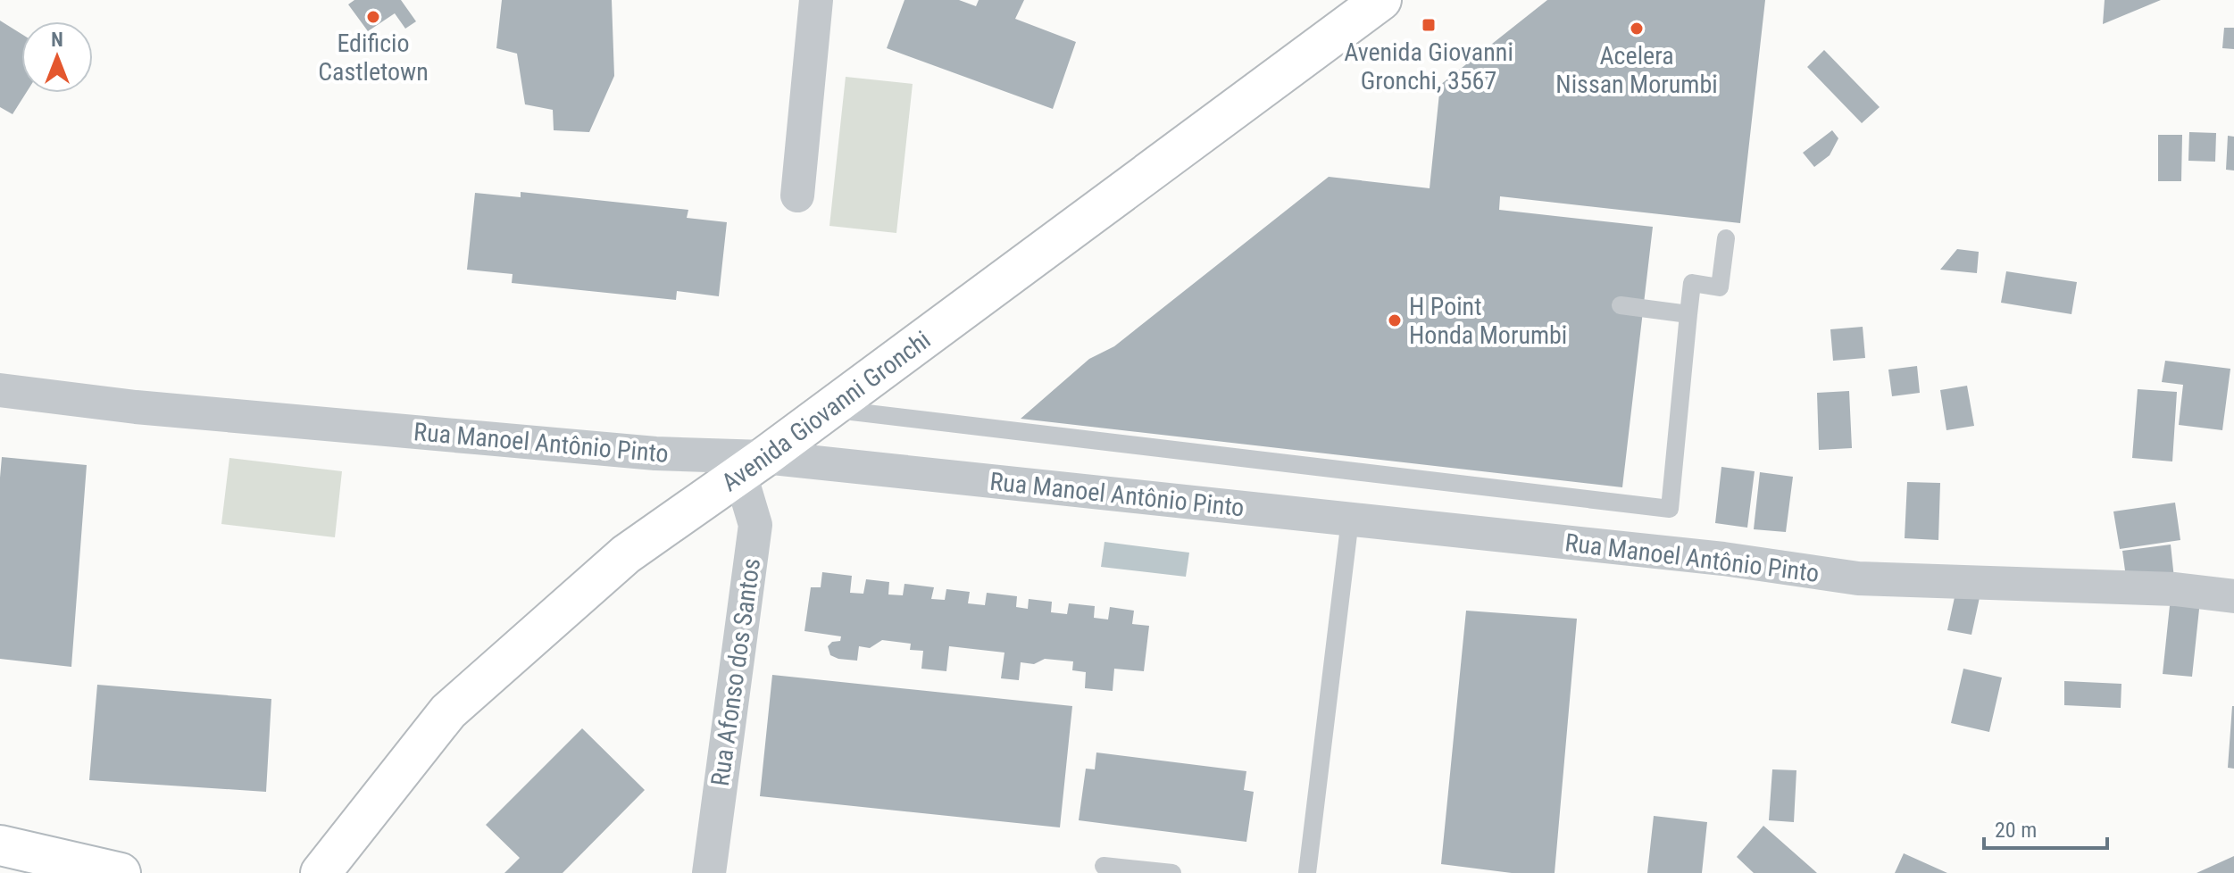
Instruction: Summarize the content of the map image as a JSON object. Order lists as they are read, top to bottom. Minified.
{"streets":{"main road":["Avenida Giovanni Gronchi"],"street":["Rua Manoel Antônio Pinto","Rua Afonso dos Santos"]},"crossings":[["Avenida Giovanni Gronchi","Rua Manoel Antônio Pinto"],["Avenida Giovanni Gronchi","Rua Afonso dos Santos"],["Rua Manoel Antônio Pinto","Rua Afonso dos Santos"]],"places":{"other":["Edificio Castletown","Acelera Nissan Morumbi","H Point Honda Morumbi"],"transit":["Avenida Giovanni Gronchi, 3567"]},"scale_bar":"20 m","north":"top"}
